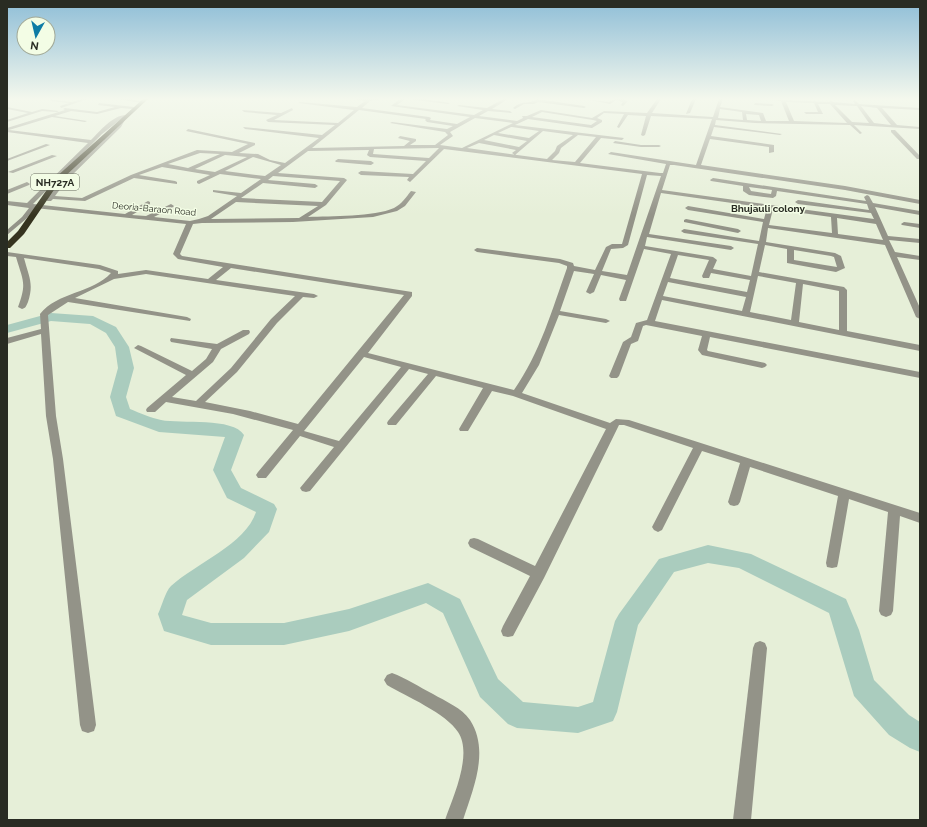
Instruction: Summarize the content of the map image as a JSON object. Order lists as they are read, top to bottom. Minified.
{"streets":{"highway":["NH727A"],"street":["Deoria-Baraon Road"]},"districts":["Bhujauli colony"],"north":"bottom"}
